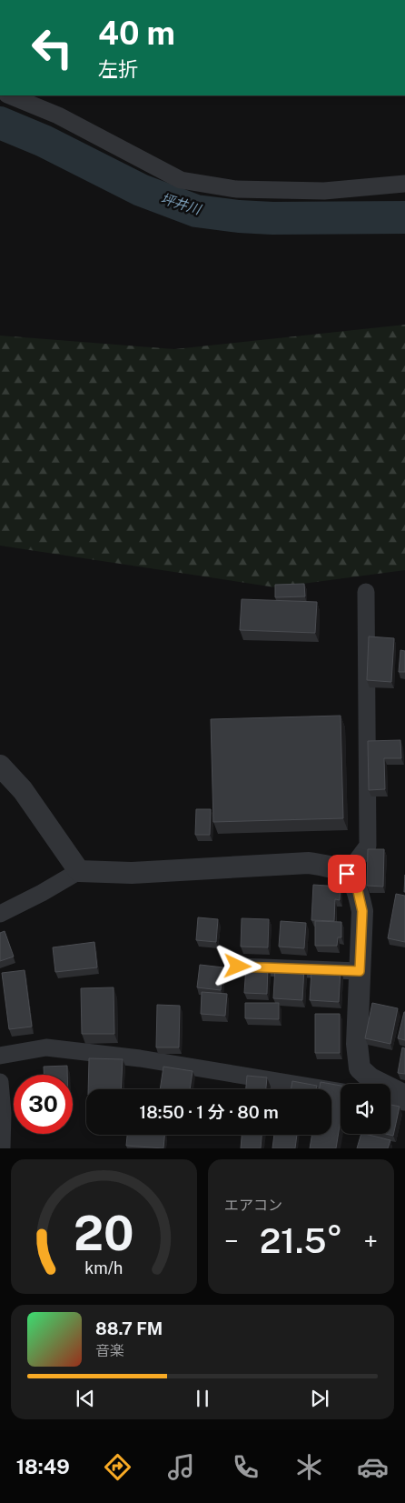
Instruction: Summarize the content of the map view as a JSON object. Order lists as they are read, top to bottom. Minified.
{"water":["坪井川"],"page":{"turn":["40 m","左折"],"limit":"30","trip":"18:50 · 1 分 · 80 m","tile":"エアコン","heat":["−","21.5°","+"],"song":["88.7 FM","音楽"],"tabs":"18:49","gauge":["20","km/h"]}}
